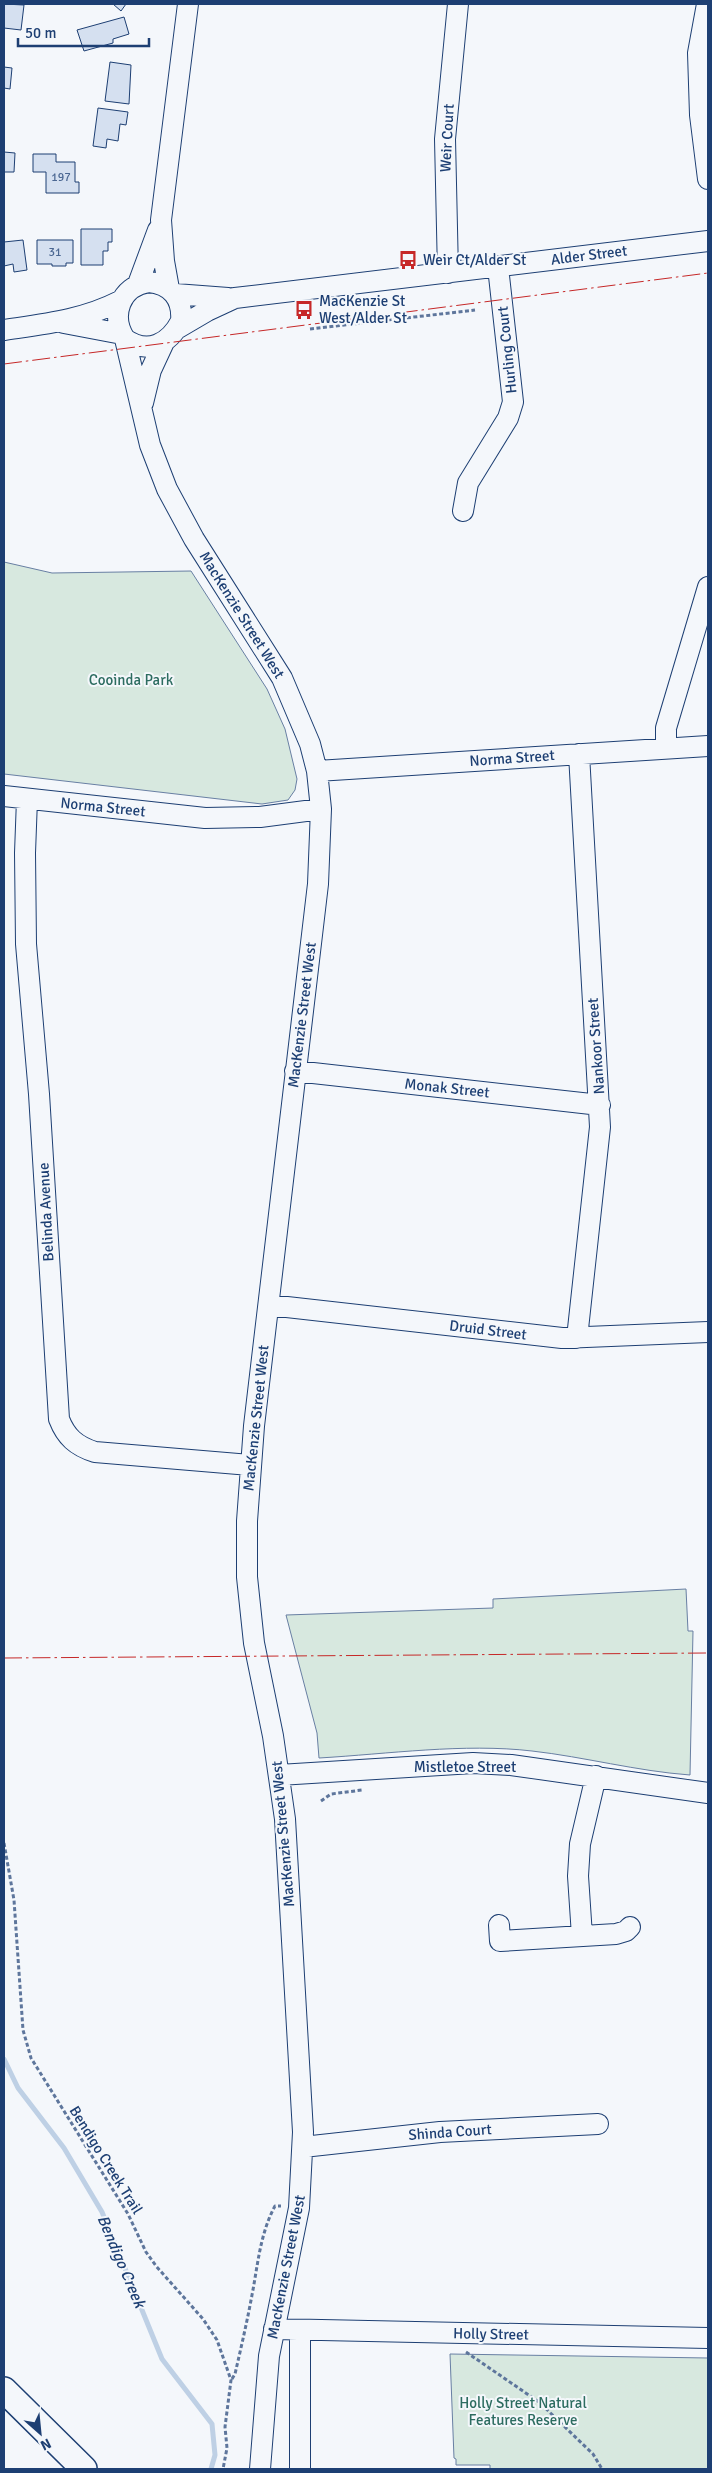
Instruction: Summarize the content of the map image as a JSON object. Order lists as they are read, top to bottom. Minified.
{"streets":{"street":["Weir Court","Alder Street","Hurling Court","MacKenzie Street West","Norma Street","Nankoor Street","Monak Street","Belinda Avenue","Druid Street","Mistletoe Street","Shinda Court","Holly Street"],"path":["Bendigo Creek Trail"]},"crossings":[["Weir Court","Alder Street"],["Alder Street","Hurling Court"],["Alder Street","MacKenzie Street West"],["MacKenzie Street West","Norma Street"],["MacKenzie Street West","Monak Street"],["MacKenzie Street West","Belinda Avenue"],["MacKenzie Street West","Druid Street"],["MacKenzie Street West","Mistletoe Street"],["MacKenzie Street West","Shinda Court"],["MacKenzie Street West","Holly Street"],["Norma Street","Nankoor Street"],["Norma Street","Belinda Avenue"],["Nankoor Street","Monak Street"],["Nankoor Street","Druid Street"]],"water":["Bendigo Creek"],"parks":["Cooinda Park","Holly Street Natural Features Reserve"],"places":{"bus stop":["Weir Ct/Alder St","MacKenzie St West/Alder St"]},"house_numbers":["197","31"],"scale_bar":"50 m","north":"bottom right"}
